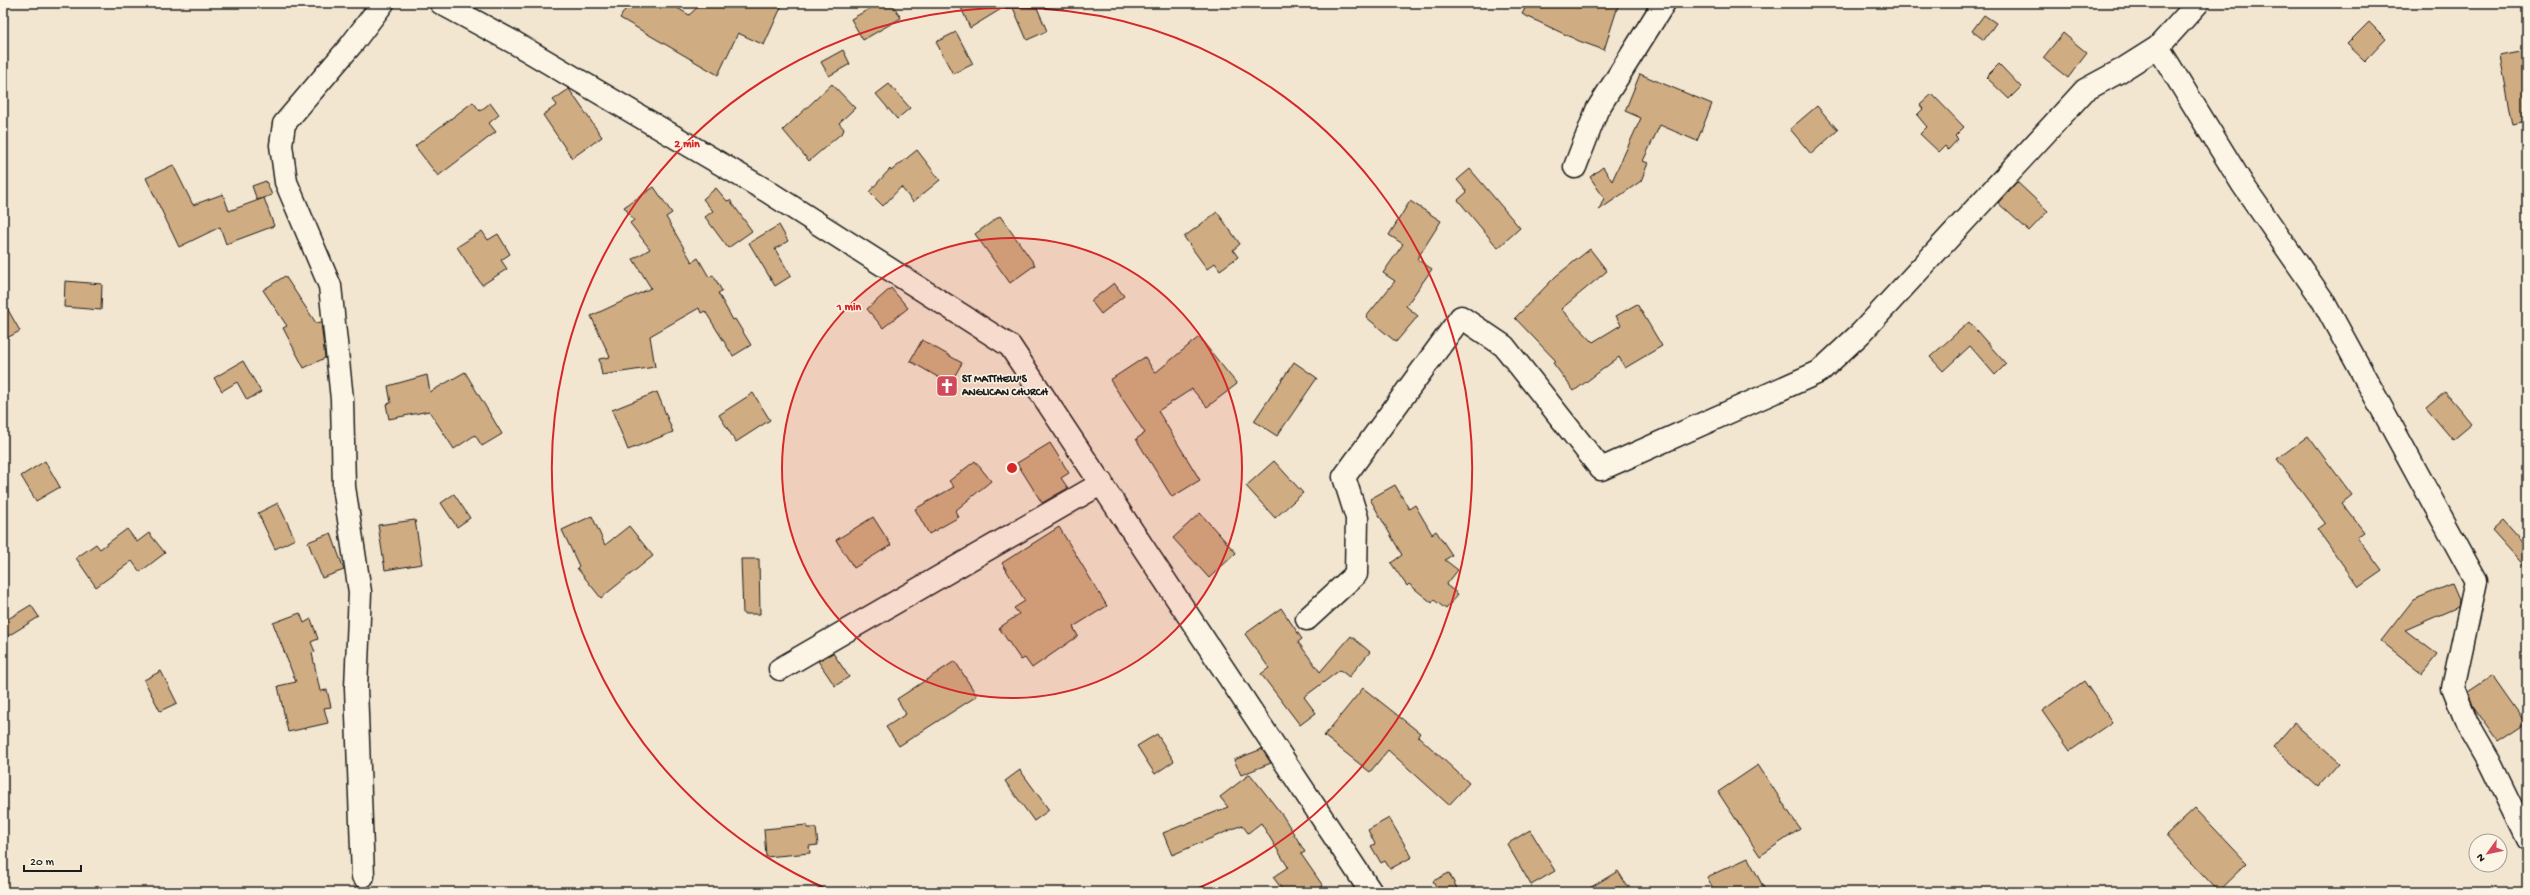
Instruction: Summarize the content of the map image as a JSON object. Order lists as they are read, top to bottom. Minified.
{"places":{"church":["ST MATTHEW'S ANGLICAN CHURCH"]},"scale_bar":"20 m","north":"bottom left","rings":["2 min","1 min"]}
